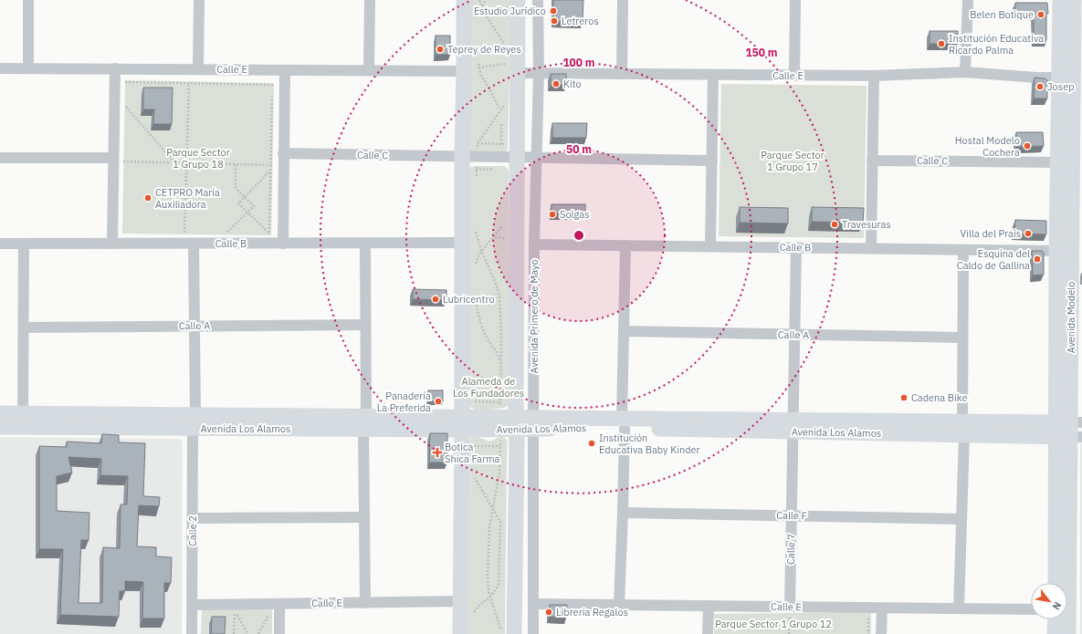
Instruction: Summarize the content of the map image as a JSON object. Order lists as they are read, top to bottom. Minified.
{"streets":{"street":["Calle E","Calle C","Calle B","Avenida Primero de Mayo","Avenida Modelo","Calle A","Avenida Los Alamos","Calle F","Calle 2","Calle 7"]},"crossings":[["Calle E","Avenida Primero de Mayo"],["Calle E","Avenida Modelo"],["Calle E","Calle 2"],["Calle E","Calle 7"],["Calle C","Avenida Primero de Mayo"],["Calle C","Avenida Modelo"],["Calle B","Avenida Primero de Mayo"],["Calle B","Avenida Modelo"],["Calle B","Calle 2"],["Avenida Primero de Mayo","Avenida Los Alamos"],["Avenida Modelo","Avenida Los Alamos"],["Calle A","Calle 2"],["Avenida Los Alamos","Calle 2"],["Avenida Los Alamos","Calle 7"],["Calle F","Calle 7"]],"parks":["Parque Sector 1 Grupo 18","Parque Sector 1 Grupo 17","Alameda de Los Fundadores","Parque Sector 1 Grupo 12"],"places":{"other":["Estudio Jurídico","Belen Botique","Letreros","Institución Educativa Ricardo Palma","Teprey de Reyes","Kito","Josep","Hostal Modelo Cochera","CETPRO María Auxiliadora","Solgas","Travesuras","Villa del Prais","Esquina del Caldo de Gallina","Lubricentro","Cadena Bike","Panadería La Preferida","Institución Educativa Baby Kinder","Libreria Regalos"],"health":["Botica Shica Farma"]},"north":"bottom right","rings":["150 m","100 m","50 m"]}
